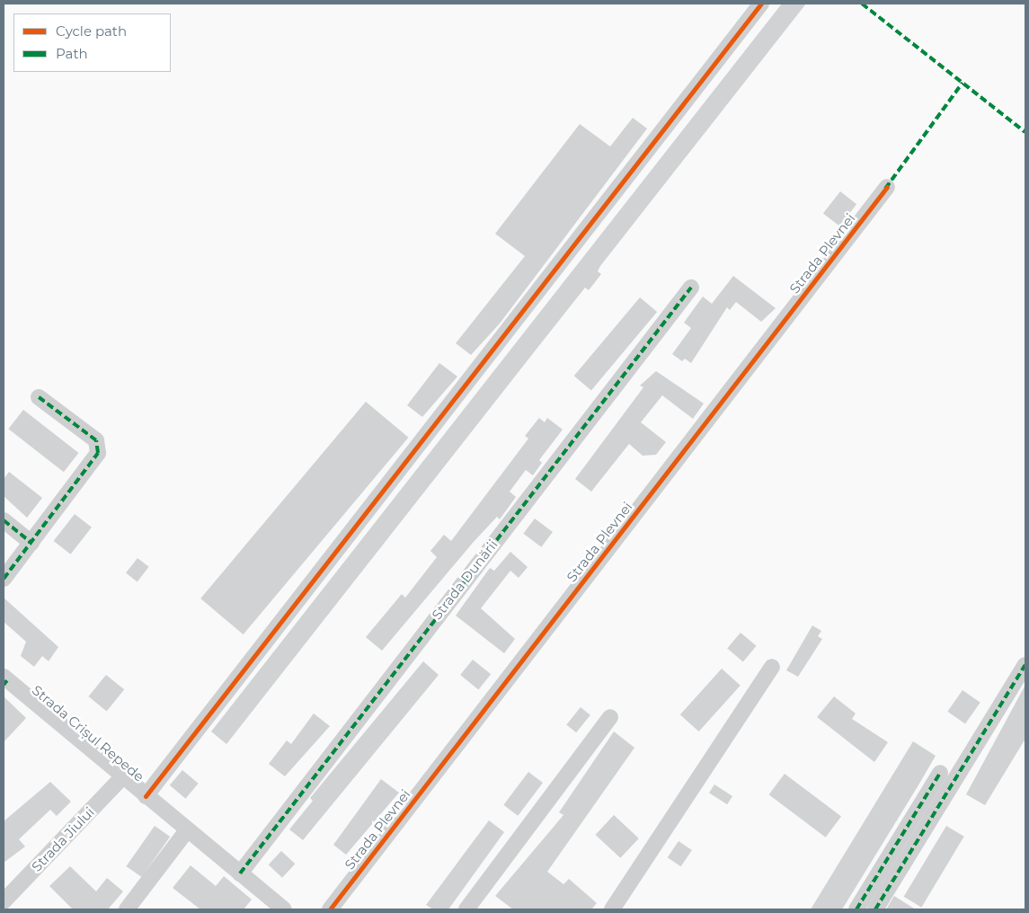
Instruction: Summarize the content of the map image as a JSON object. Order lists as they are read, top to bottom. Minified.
{"streets":{"street":["Strada Plevnei","Strada Dunării","Strada Crișul Repede","Strada Jiului"]},"crossings":[["Strada Dunării","Strada Crișul Repede"],["Strada Crișul Repede","Strada Jiului"]],"legend":["Cycle path","Path"]}
